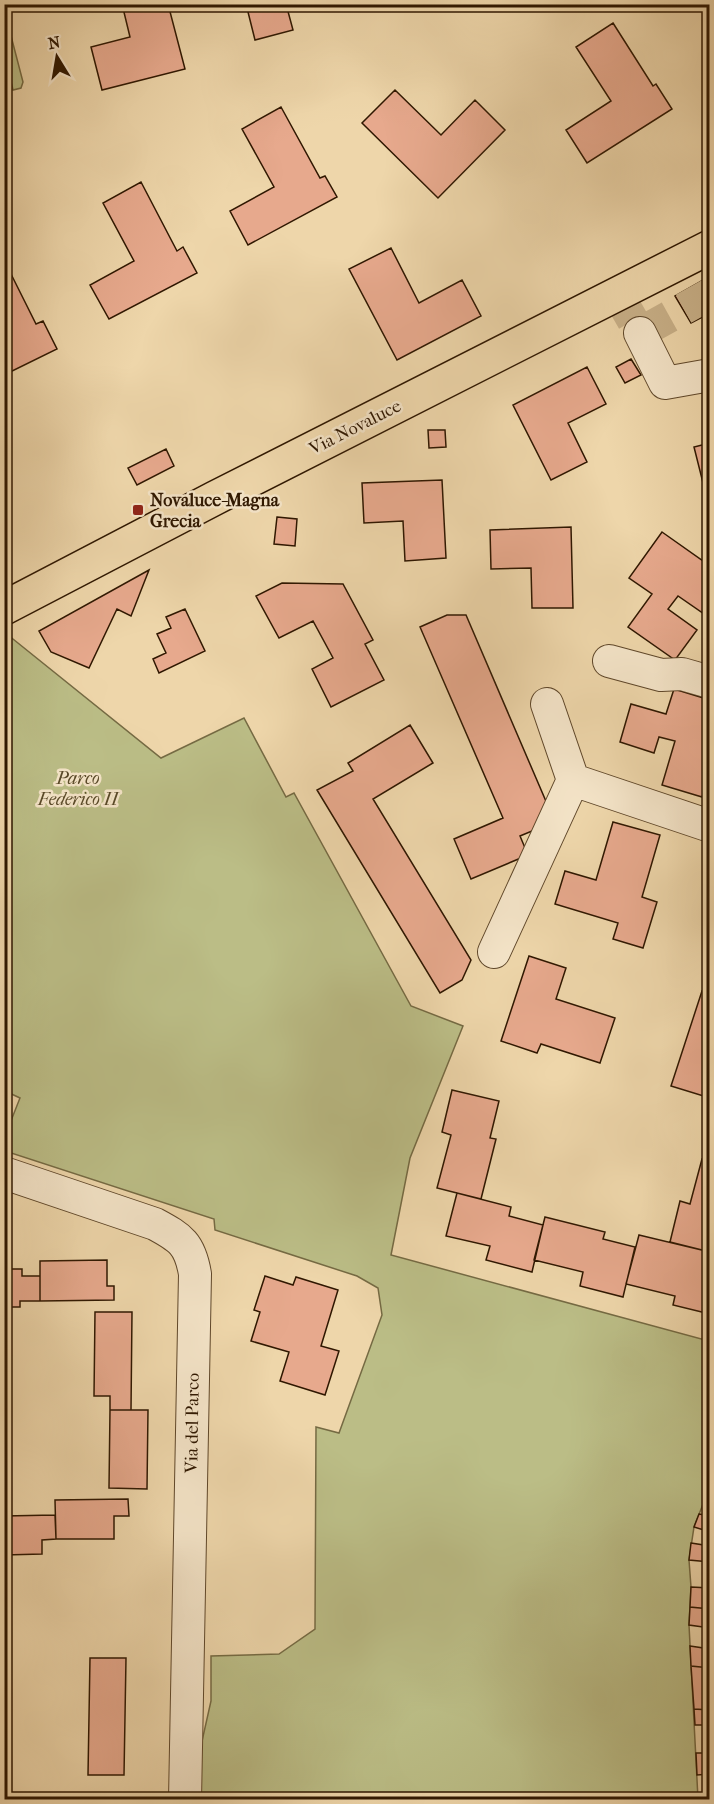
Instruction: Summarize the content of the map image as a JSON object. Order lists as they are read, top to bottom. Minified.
{"streets":{"main road":["Via Novaluce"],"street":["Via del Parco"]},"parks":["Parco Federico II"],"places":{"transit":["Novaluce-Magna Grecia"]},"north":"top"}
